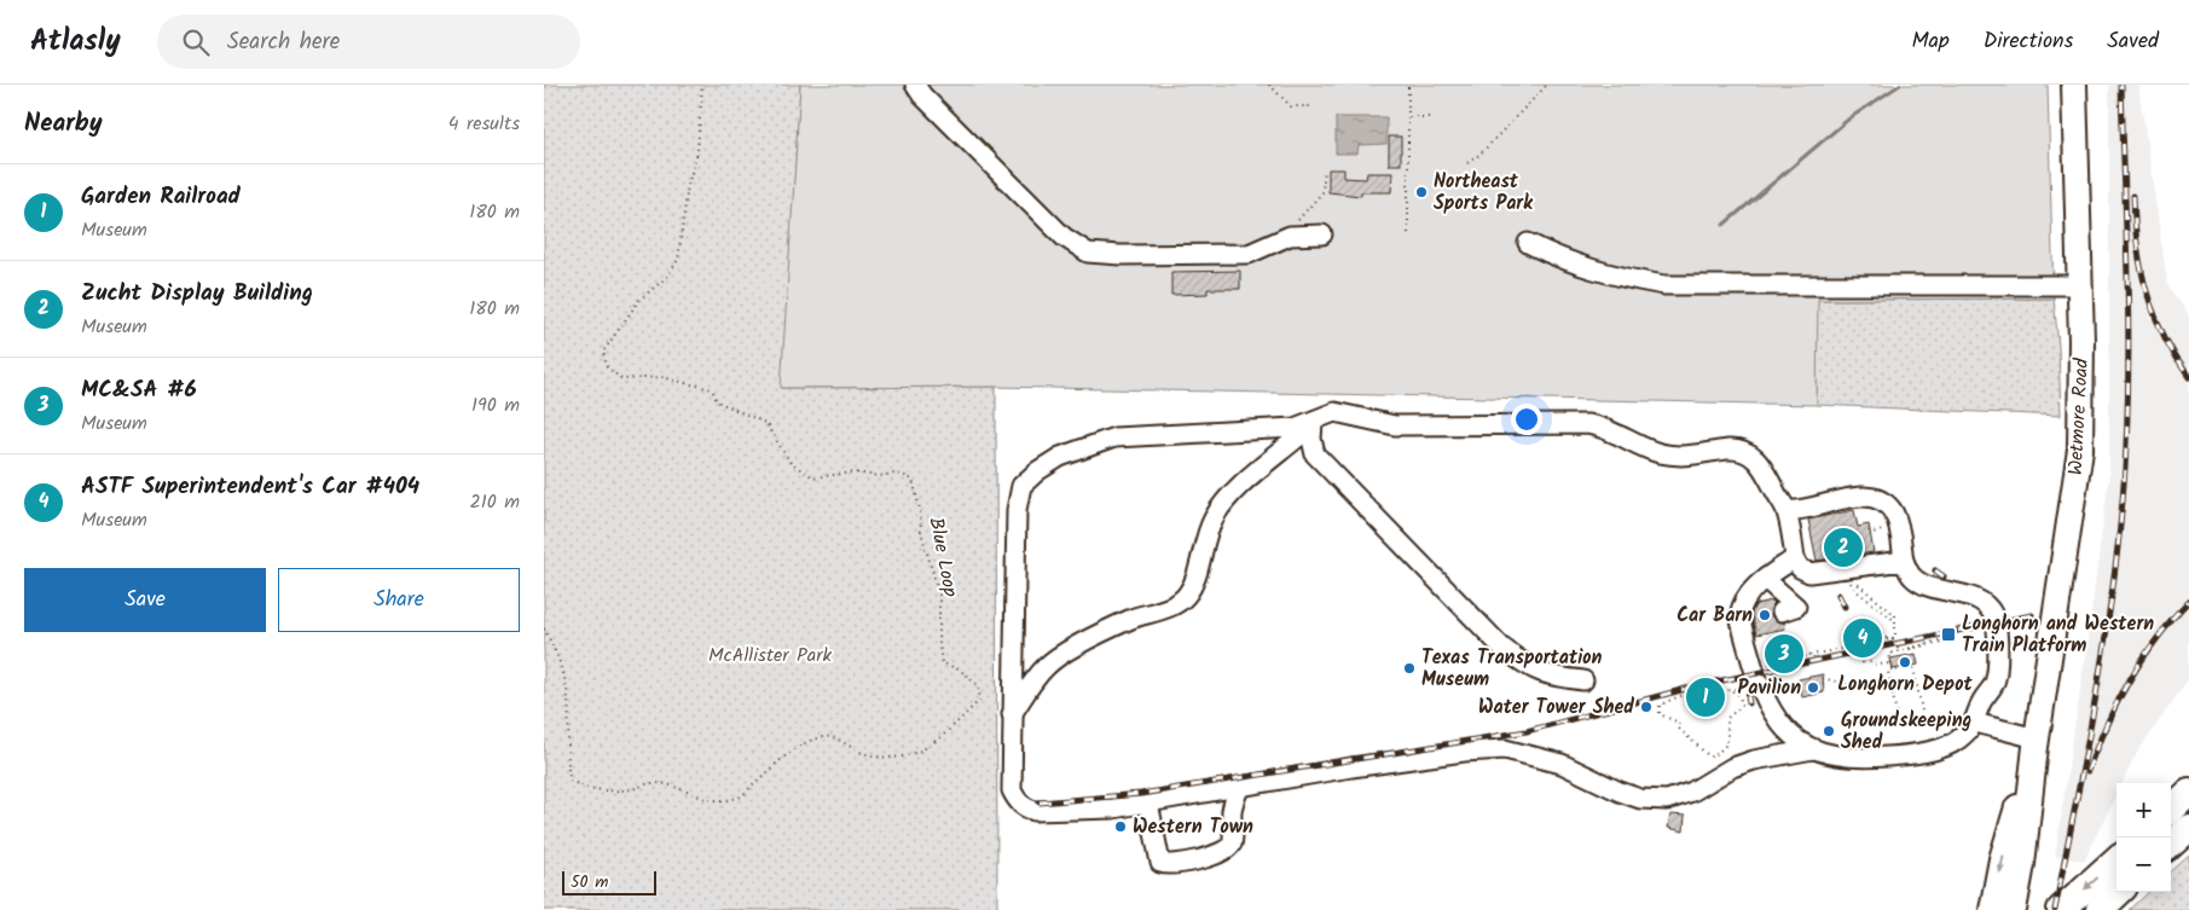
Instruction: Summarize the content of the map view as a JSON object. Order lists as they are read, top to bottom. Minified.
{"streets":{"main road":["Wetmore Road"],"path":["Blue Loop"]},"parks":["McAllister Park"],"places":{"other":["Northeast Sports Park","Car Barn","Longhorn Depot","Texas Transportation Museum","Pavilion","Water Tower Shed","Groundskeeping Shed","Western Town"],"transit":["Longhorn and Western Train Platform"]},"scale_bar":"50 m","page":{"header":"Atlasly","search":"Search here","nav":["Map","Directions","Saved"],"heading":["Nearby","4 results"],"list":[{"mark":"1","name":"Garden Railroad","note":"Museum","value":"180 m"},{"mark":"2","name":"Zucht Display Building","note":"Museum","value":"180 m"},{"mark":"3","name":"MC&SA #6","note":"Museum","value":"190 m"},{"mark":"4","name":"ASTF Superintendent's Car #404","note":"Museum","value":"210 m"}],"pins":["2","4","3","1"],"buttons":["Save","Share"],"map_buttons":["+","−"],"scale":"50 m"}}
